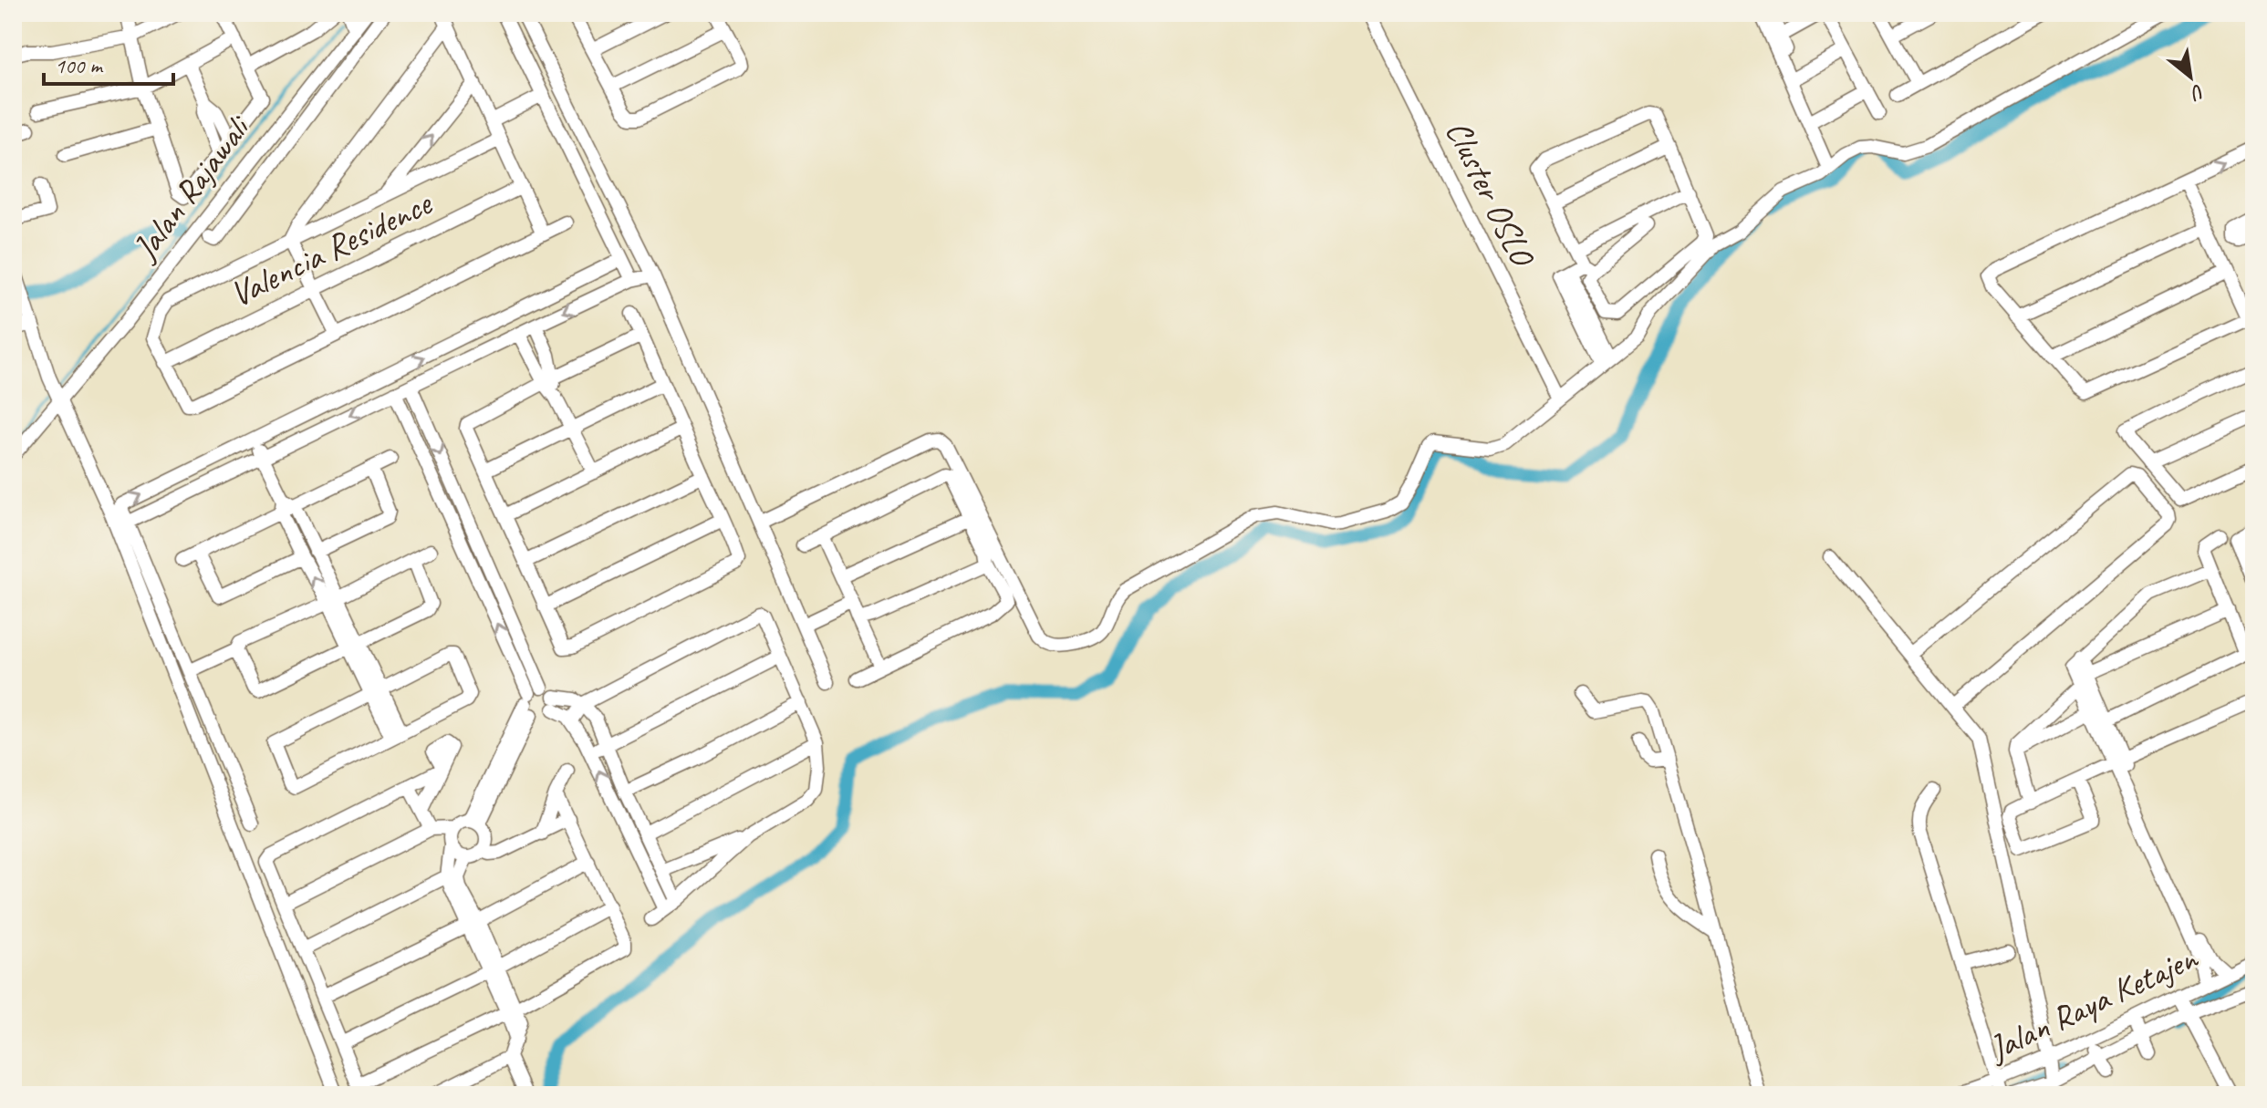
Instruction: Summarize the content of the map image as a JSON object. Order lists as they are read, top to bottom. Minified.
{"streets":{"street":["Jalan Rajawali","Cluster OSLO","Valencia Residence","Jalan Raya Ketajen"]},"scale_bar":"100 m","north":"bottom right"}
